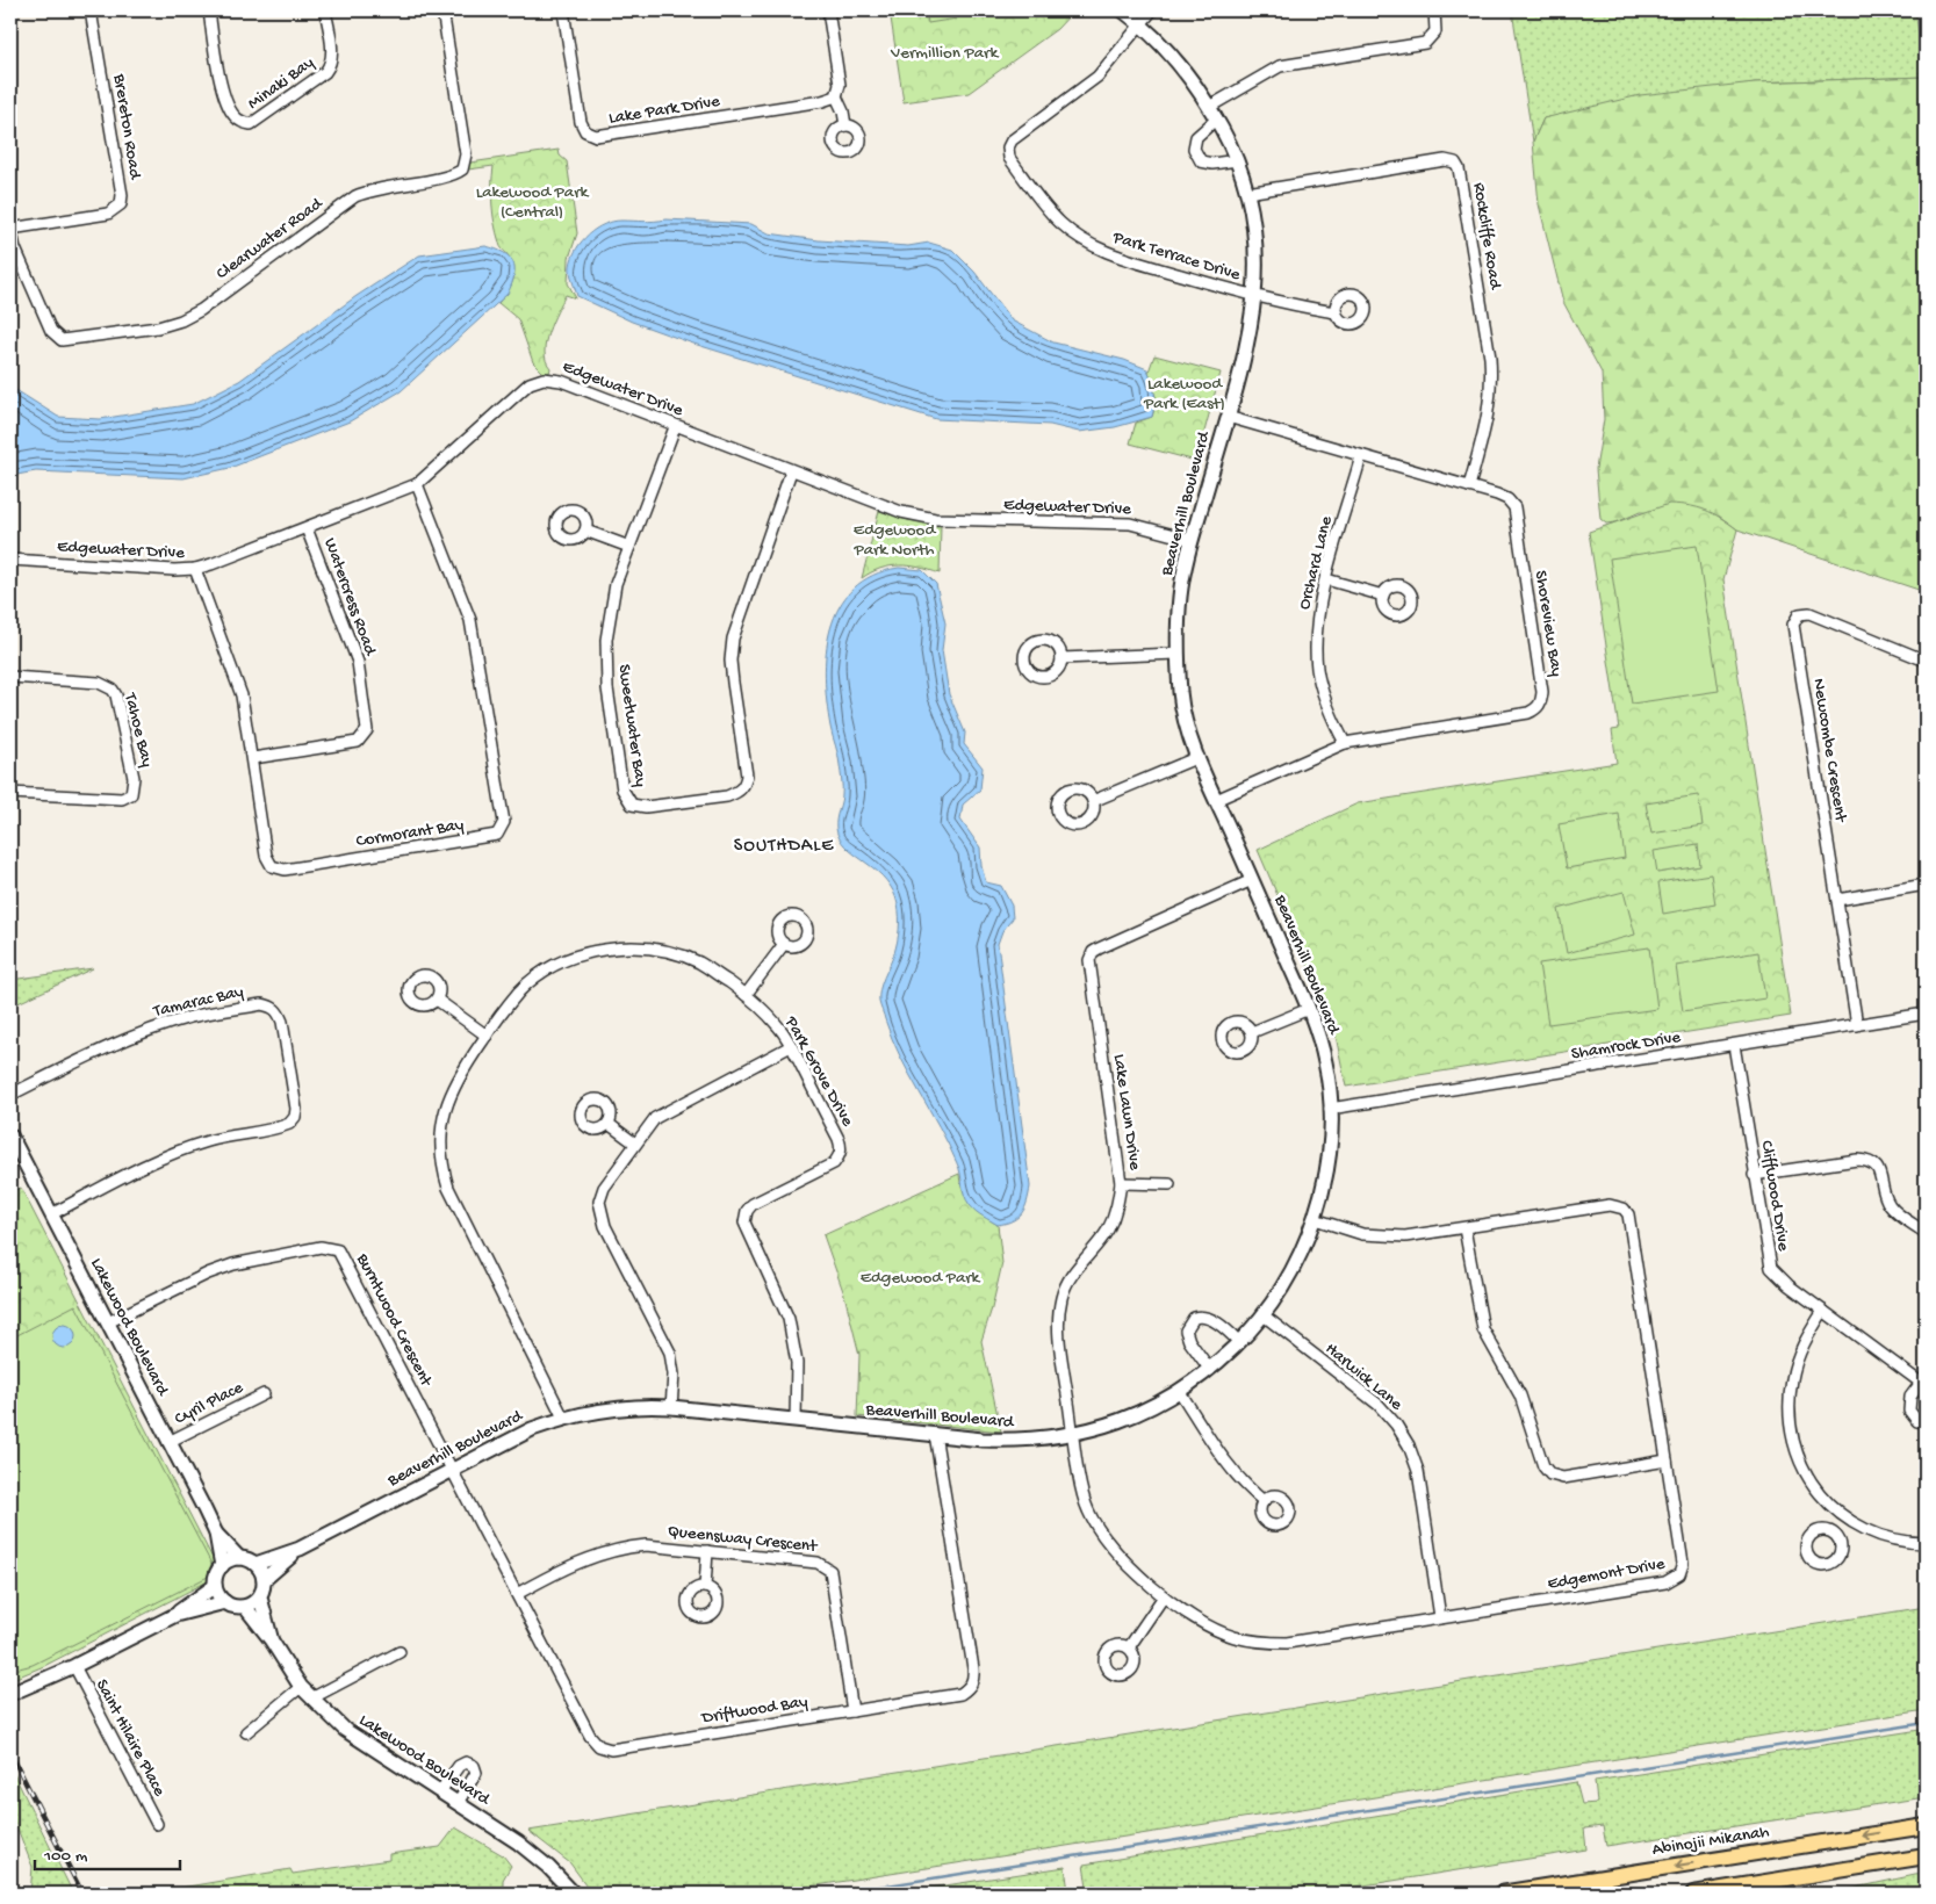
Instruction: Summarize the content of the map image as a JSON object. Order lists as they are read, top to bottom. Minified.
{"streets":{"main road":["Abinojii Mikanah"],"street":["Minaki Bay","Lake Park Drive","Brereton Road","Rockcliffe Road","Clearwater Road","Park Terrace Drive","Edgewater Drive","Beaverhill Boulevard","Orchard Lane","Watercress Road","Shoreview Bay","Sweetwater Bay","Tahoe Bay","Newcombe Crescent","Cormorant Bay","Tamarac Bay","Shamrock Drive","Park Grove Drive","Lake Lawn Drive","Cliffwood Drive","Burntwood Crescent","Lakewood Boulevard","Harwick Lane","Cyril Place","Queensway Crescent","Edgemont Drive","Driftwood Bay","Saint Hilaire Place"]},"crossings":[["Brereton Road","Clearwater Road"],["Rockcliffe Road","Beaverhill Boulevard"],["Rockcliffe Road","Shoreview Bay"],["Park Terrace Drive","Beaverhill Boulevard"],["Edgewater Drive","Beaverhill Boulevard"],["Edgewater Drive","Watercress Road"],["Edgewater Drive","Sweetwater Bay"],["Edgewater Drive","Cormorant Bay"],["Beaverhill Boulevard","Shoreview Bay"],["Beaverhill Boulevard","Shamrock Drive"],["Beaverhill Boulevard","Park Grove Drive"],["Beaverhill Boulevard","Lake Lawn Drive"],["Beaverhill Boulevard","Burntwood Crescent"],["Beaverhill Boulevard","Lakewood Boulevard"],["Beaverhill Boulevard","Harwick Lane"],["Beaverhill Boulevard","Edgemont Drive"],["Beaverhill Boulevard","Driftwood Bay"],["Orchard Lane","Shoreview Bay"],["Watercress Road","Cormorant Bay"],["Newcombe Crescent","Shamrock Drive"],["Tamarac Bay","Lakewood Boulevard"],["Shamrock Drive","Cliffwood Drive"],["Lake Lawn Drive","Edgemont Drive"],["Burntwood Crescent","Lakewood Boulevard"],["Burntwood Crescent","Driftwood Bay"],["Lakewood Boulevard","Cyril Place"],["Harwick Lane","Edgemont Drive"],["Queensway Crescent","Driftwood Bay"]],"districts":["SOUTHDALE"],"parks":["Vermillion Park","Lakewood Park (Central)","Lakewood Park (East)","Edgewood Park North","Edgewood Park"],"scale_bar":"100 m"}
